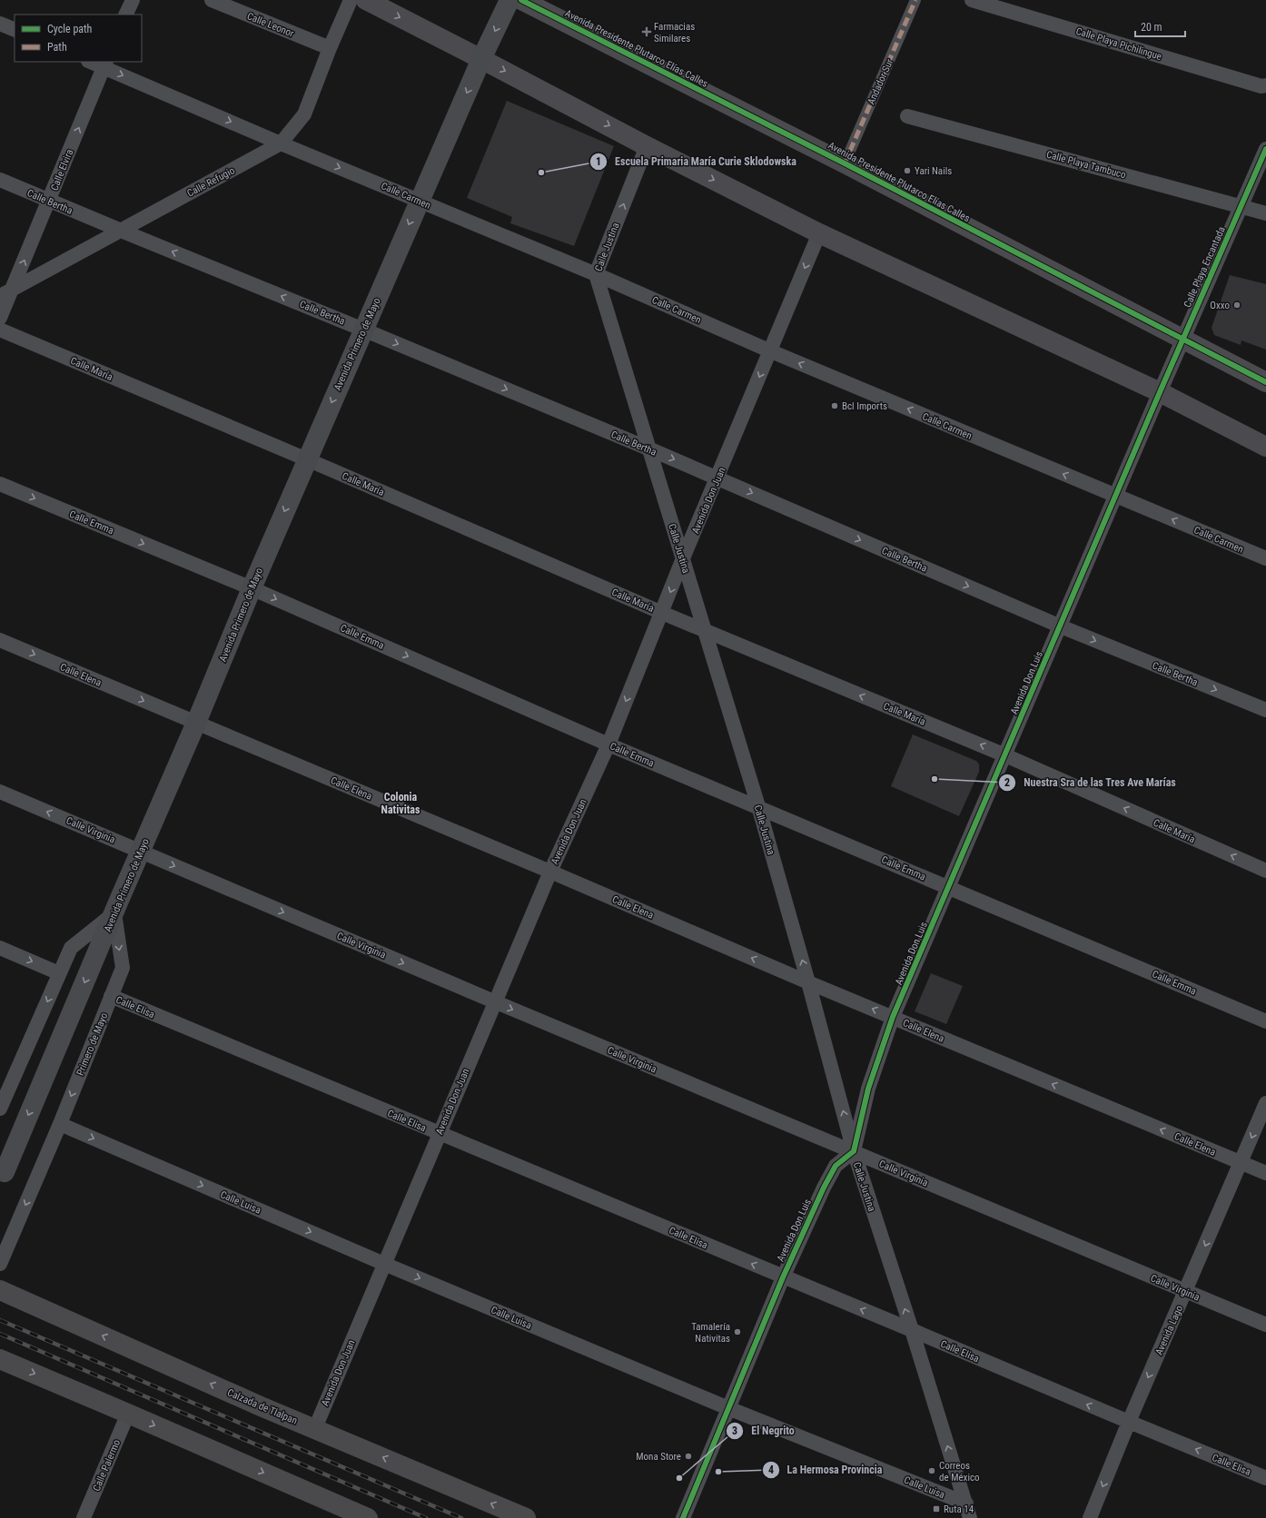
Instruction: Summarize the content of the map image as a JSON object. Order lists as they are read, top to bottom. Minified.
{"streets":{"highway":["Calzada de Tlalpan"],"main road":["Avenida Presidente Plutarco Elías Calles","Avenida Primero de Mayo"],"street":["Calle Leonor","Calle Playa Pichilingue","Andador Sur","Calle Playa Tambuco","Calle Elvira","Calle Refugio","Calle Carmen","Calle Bertha","Calle Justina","Calle Playa Encantada","Calle María","Avenida Don Juan","Calle Emma","Calle Elena","Avenida Don Luis","Calle Virginia","Calle Elisa","Primero de Mayo","Calle Luisa","Avenida Lago","Calle Palermo"]},"crossings":[["Calle Leonor","Calle Refugio"],["Avenida Presidente Plutarco Elías Calles","Andador Sur"],["Avenida Presidente Plutarco Elías Calles","Calle Playa Encantada"],["Calle Playa Tambuco","Calle Playa Encantada"],["Calle Elvira","Calle Refugio"],["Calle Elvira","Calle Carmen"],["Calle Elvira","Calle Bertha"],["Calle Refugio","Calle Carmen"],["Calle Refugio","Calle Bertha"],["Calle Carmen","Calle Justina"],["Calle Carmen","Avenida Primero de Mayo"],["Calle Carmen","Avenida Don Juan"],["Calle Carmen","Avenida Don Luis"],["Calle Bertha","Calle Justina"],["Calle Bertha","Avenida Primero de Mayo"],["Calle Bertha","Avenida Don Juan"],["Calle Bertha","Avenida Don Luis"],["Calle Justina","Calle María"],["Calle Justina","Avenida Don Juan"],["Calle Justina","Calle Emma"],["Calle Justina","Calle Elena"],["Calle Justina","Avenida Don Luis"],["Calle Justina","Calle Virginia"],["Calle Justina","Calle Elisa"],["Calle Justina","Calle Luisa"],["Calle Playa Encantada","Avenida Don Luis"],["Avenida Primero de Mayo","Calle María"],["Avenida Primero de Mayo","Calle Emma"],["Avenida Primero de Mayo","Calle Elena"],["Avenida Primero de Mayo","Calle Virginia"],["Avenida Primero de Mayo","Primero de Mayo"],["Calle María","Avenida Don Juan"],["Calle María","Avenida Don Luis"],["Avenida Don Juan","Calle Emma"],["Avenida Don Juan","Calle Elena"],["Avenida Don Juan","Calle Virginia"],["Avenida Don Juan","Calle Elisa"],["Avenida Don Juan","Calle Luisa"],["Avenida Don Juan","Calzada de Tlalpan"],["Calle Emma","Avenida Don Luis"],["Calle Elena","Avenida Don Luis"],["Calle Elena","Avenida Lago"],["Avenida Don Luis","Calle Virginia"],["Avenida Don Luis","Calle Elisa"],["Avenida Don Luis","Calle Luisa"],["Calle Virginia","Avenida Lago"],["Calle Elisa","Primero de Mayo"],["Calle Elisa","Avenida Lago"],["Primero de Mayo","Calle Luisa"]],"one_way":["Calle Elvira","Calle Justina","Avenida Primero de Mayo","Calle María","Avenida Don Juan","Calle Emma","Calle Elisa","Calle Luisa","Avenida Lago"],"districts":["Colonia Nativitas"],"places":{"health":["Farmacias Similares"],"other":["Yari Nails","Escuela Primaria María Curie Sklodowska","Oxxo","Bcl Imports","Nuestra Sra de las Tres Ave Marías","Tamalería Nativitas","Mona Store","Correos de México","La Hermosa Provincia","El Negrito"],"transit":["Ruta 14"]},"legend":["Cycle path","Path"],"scale_bar":"20 m"}
